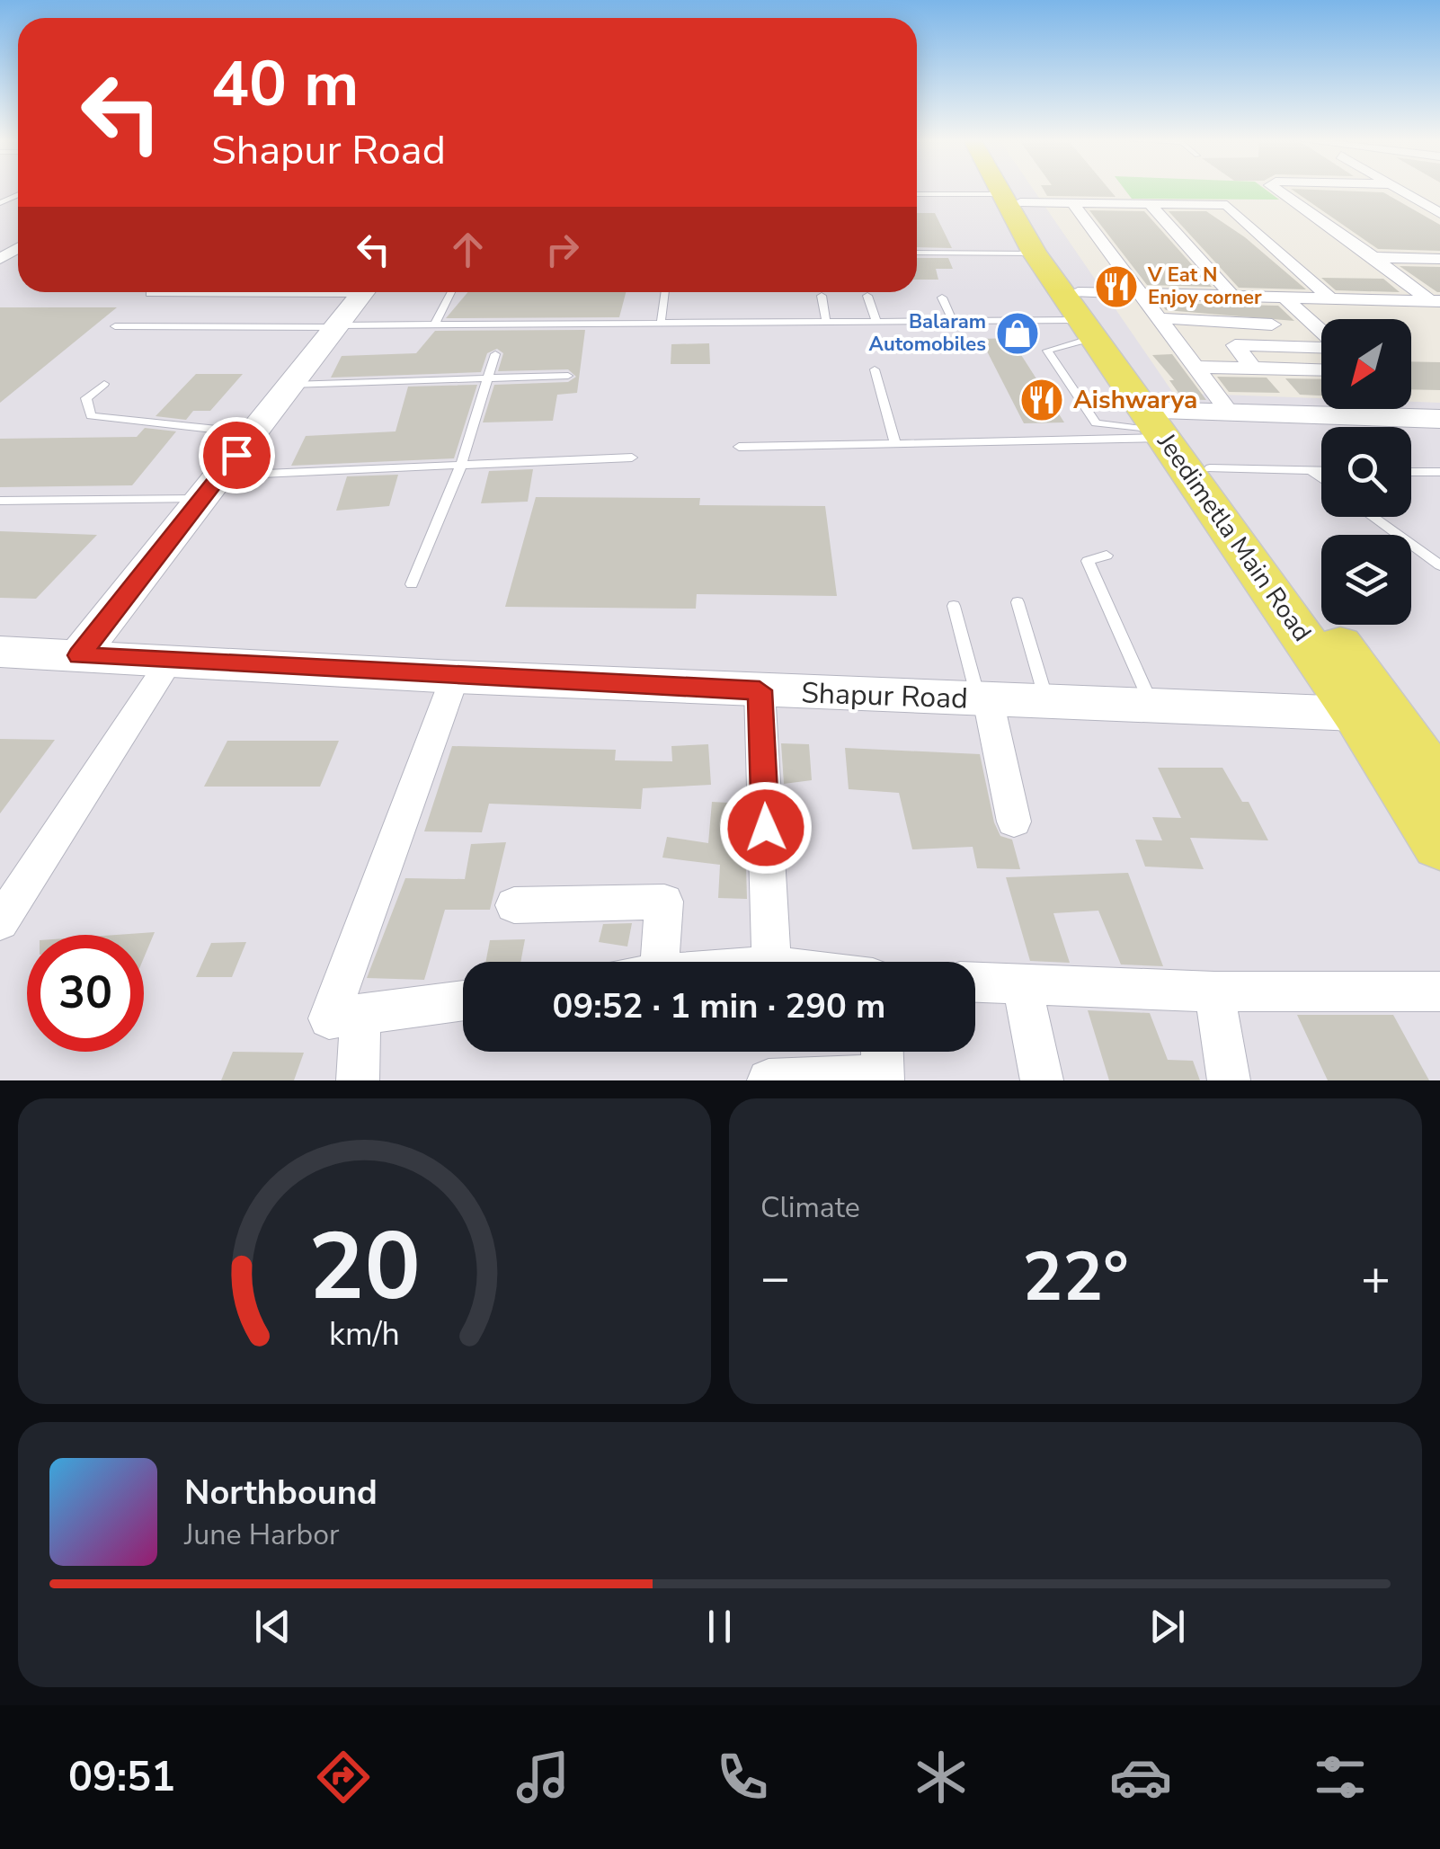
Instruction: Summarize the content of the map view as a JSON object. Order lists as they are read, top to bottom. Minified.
{"streets":{"main road":["Jeedimetla Main Road"],"street":["Shapur Road"]},"crossings":[["Jeedimetla Main Road","Shapur Road"]],"places":{"restaurant":["V Eat N Enjoy corner","Aishwarya"],"shop":["Balaram Automobiles"]},"north":"bottom left","page":{"turn":["40 m","Shapur Road"],"limit":"30","trip":"09:52 · 1 min · 290 m","tile":"Climate","heat":["−","22°","+"],"song":["Northbound","June Harbor"],"tabs":"09:51","gauge":["20","km/h"]}}
